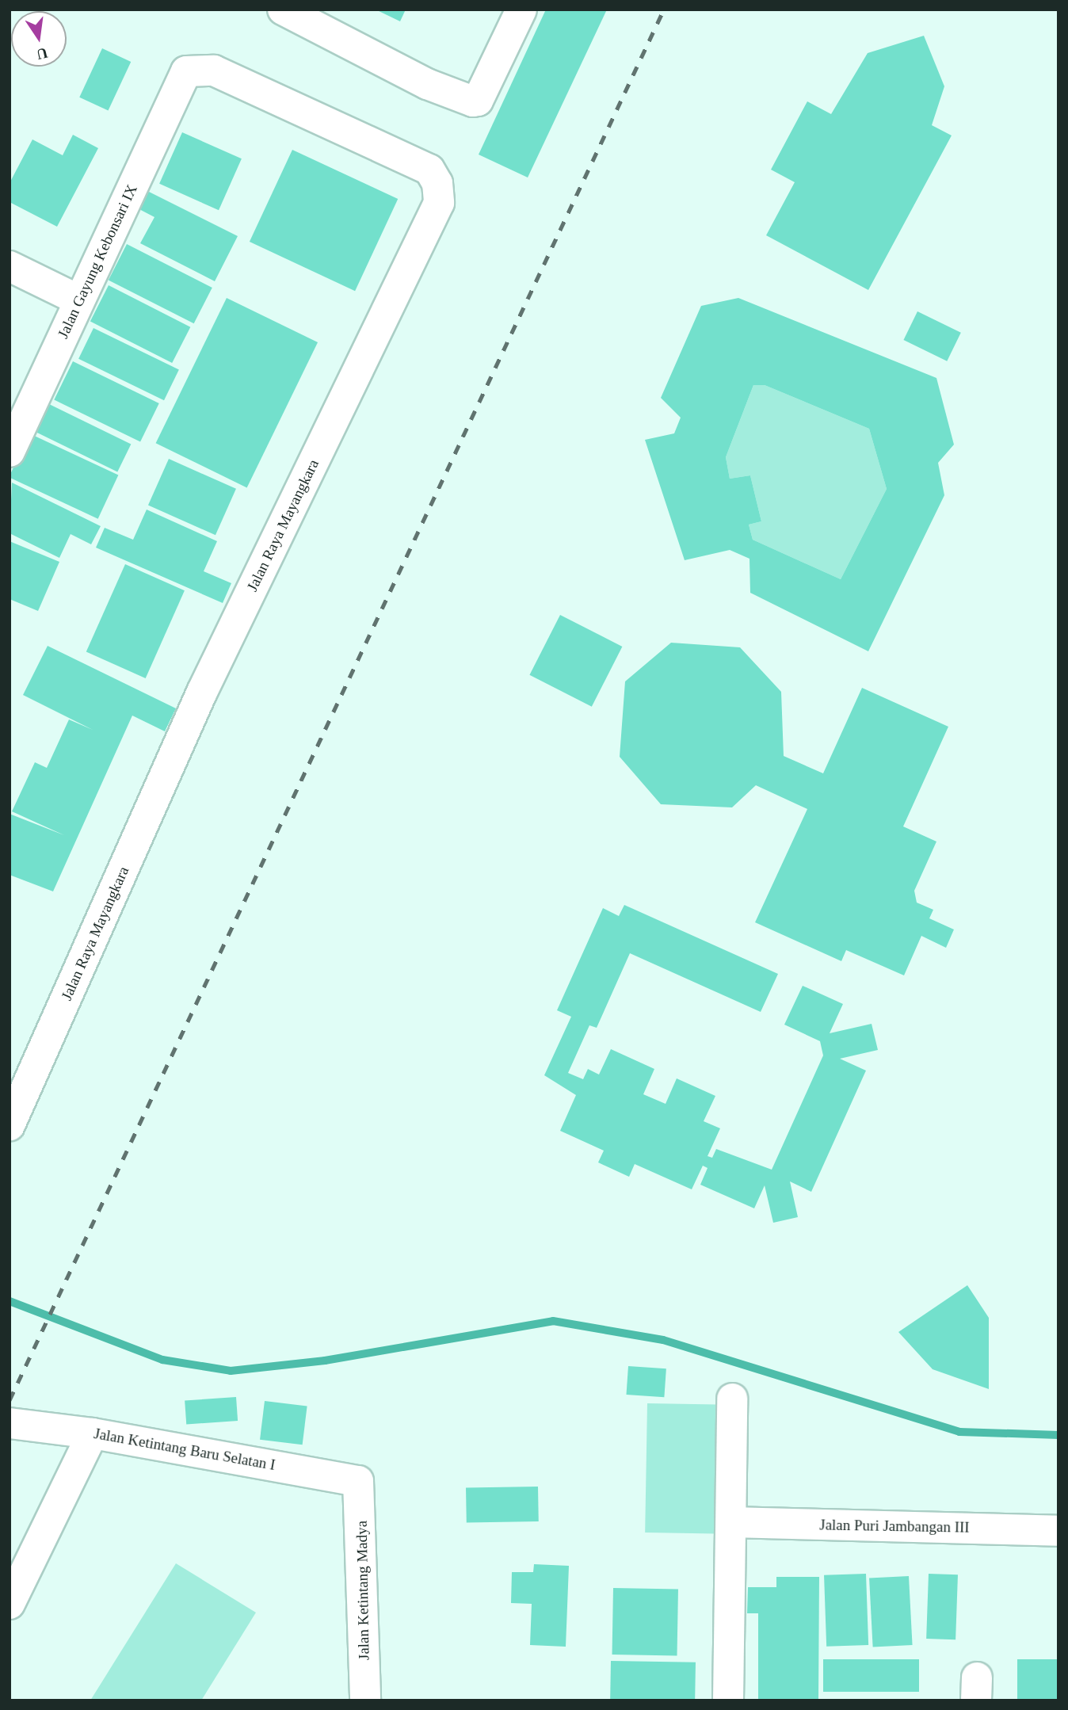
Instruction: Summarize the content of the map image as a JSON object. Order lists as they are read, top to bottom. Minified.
{"streets":{"street":["Jalan Gayung Kebonsari IX","Jalan Raya Mayangkara","Jalan Ketintang Baru Selatan I","Jalan Puri Jambangan III","Jalan Ketintang Madya"]},"crossings":[["Jalan Gayung Kebonsari IX","Jalan Raya Mayangkara"],["Jalan Ketintang Baru Selatan I","Jalan Ketintang Madya"]],"north":"bottom"}
